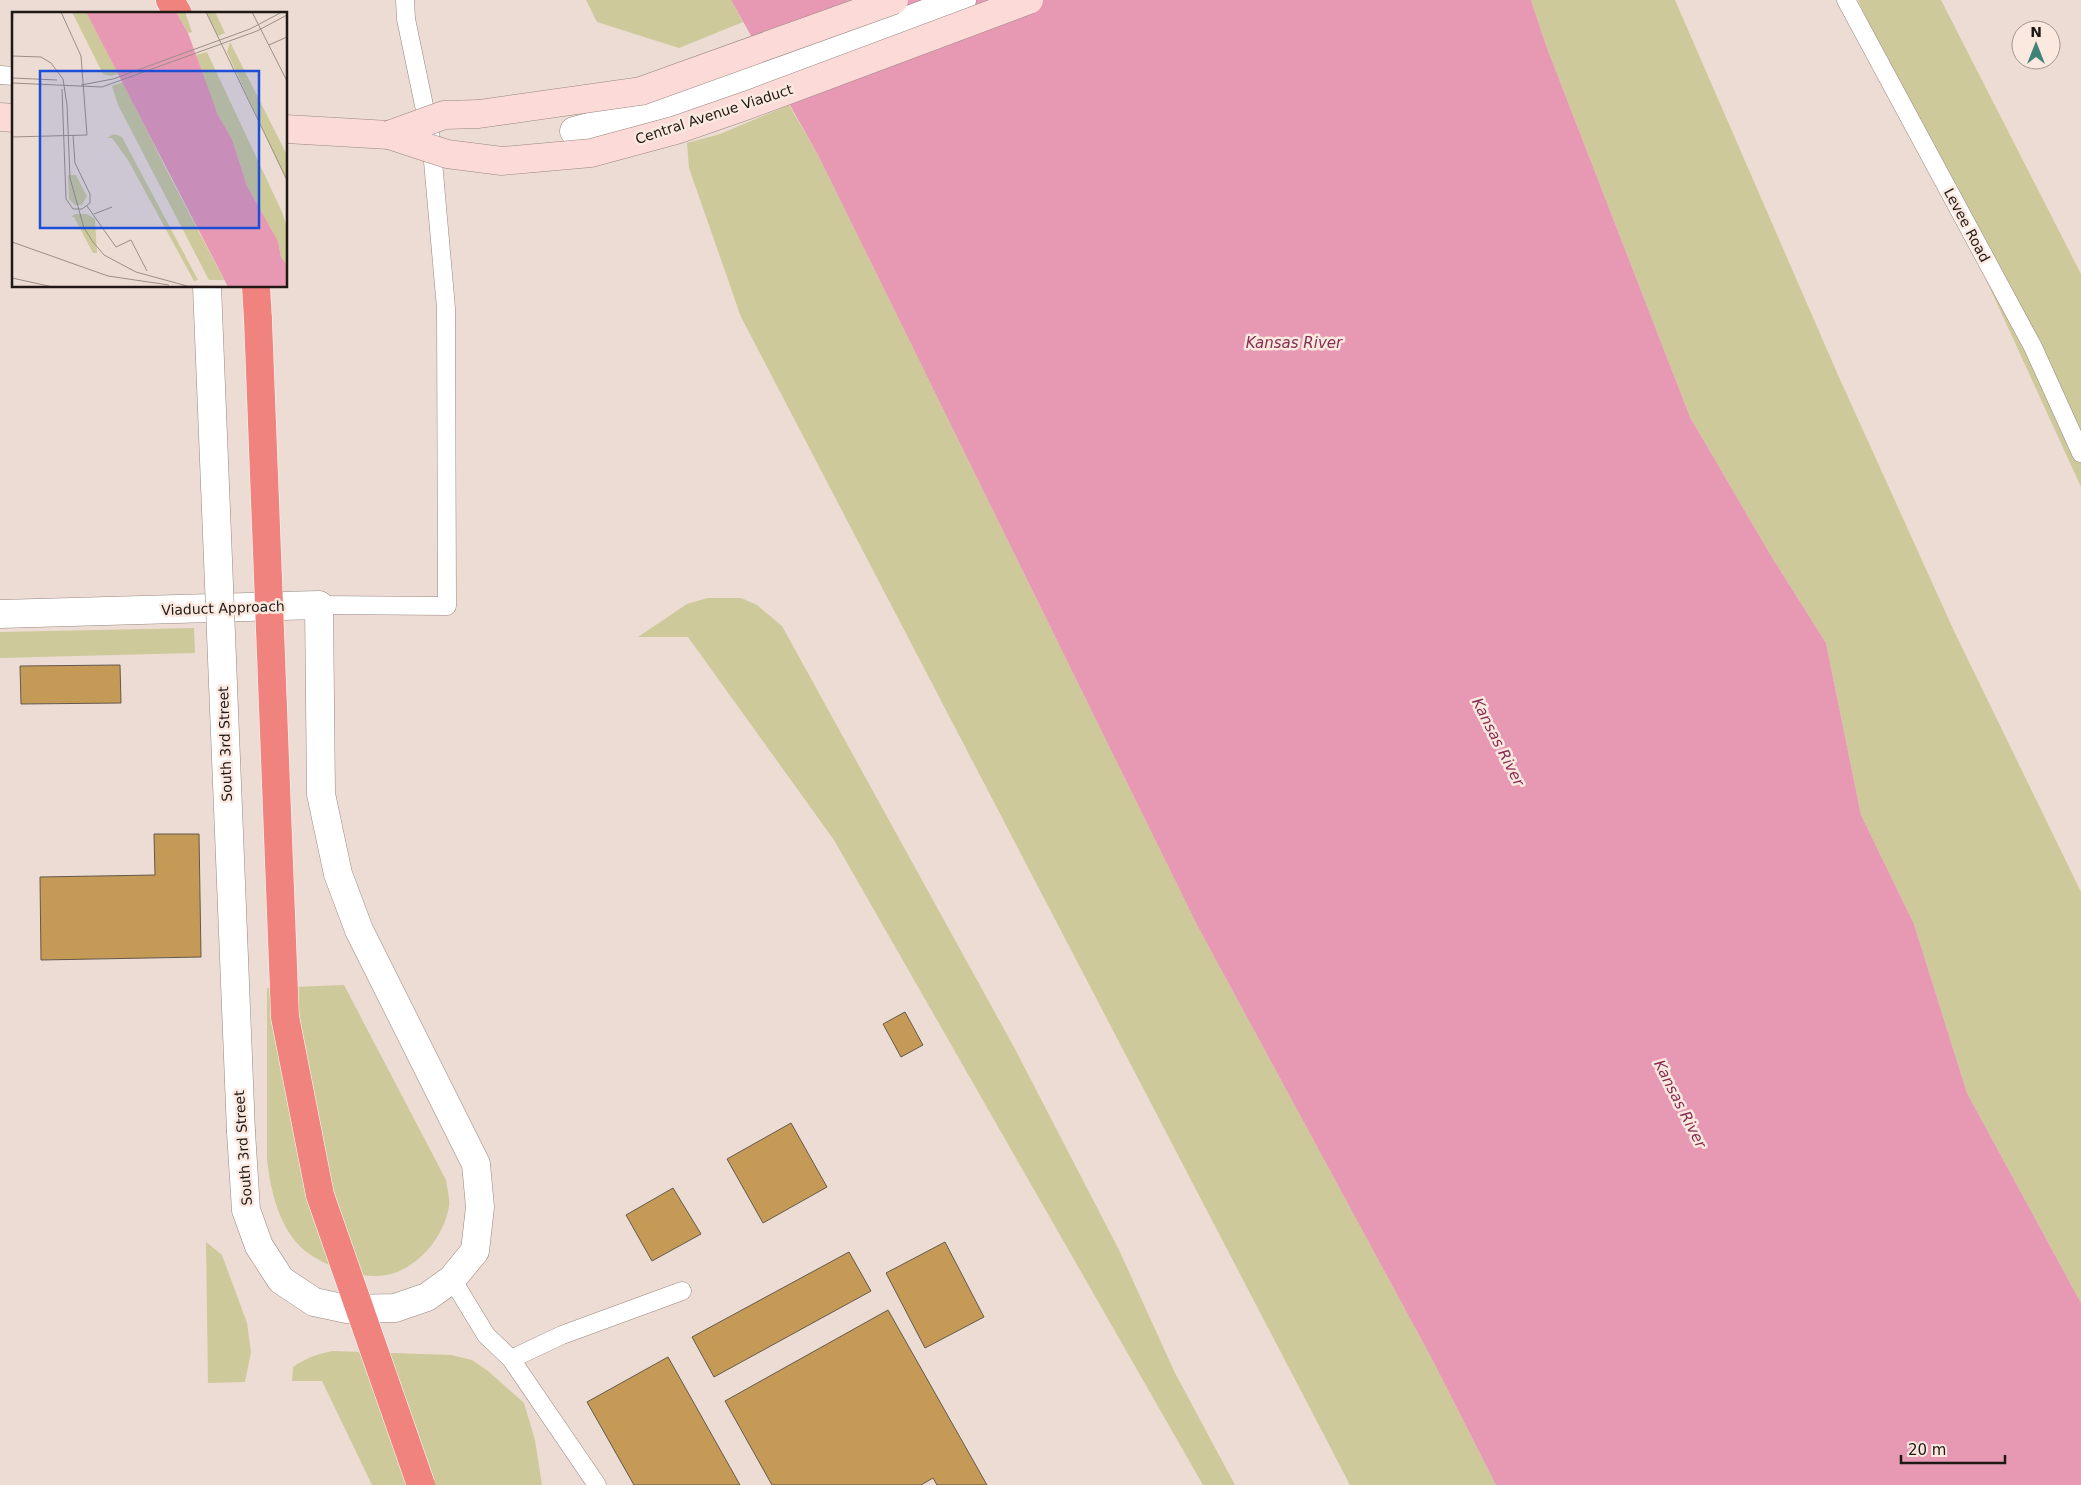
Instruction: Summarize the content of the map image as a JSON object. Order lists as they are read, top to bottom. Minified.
{"streets":{"main road":["Central Avenue Viaduct"],"street":["Viaduct Approach","South 3rd Street"],"lane":["Levee Road"]},"crossings":[["Viaduct Approach","South 3rd Street"]],"water":["Kansas River"],"scale_bar":"20 m","north":"top"}
